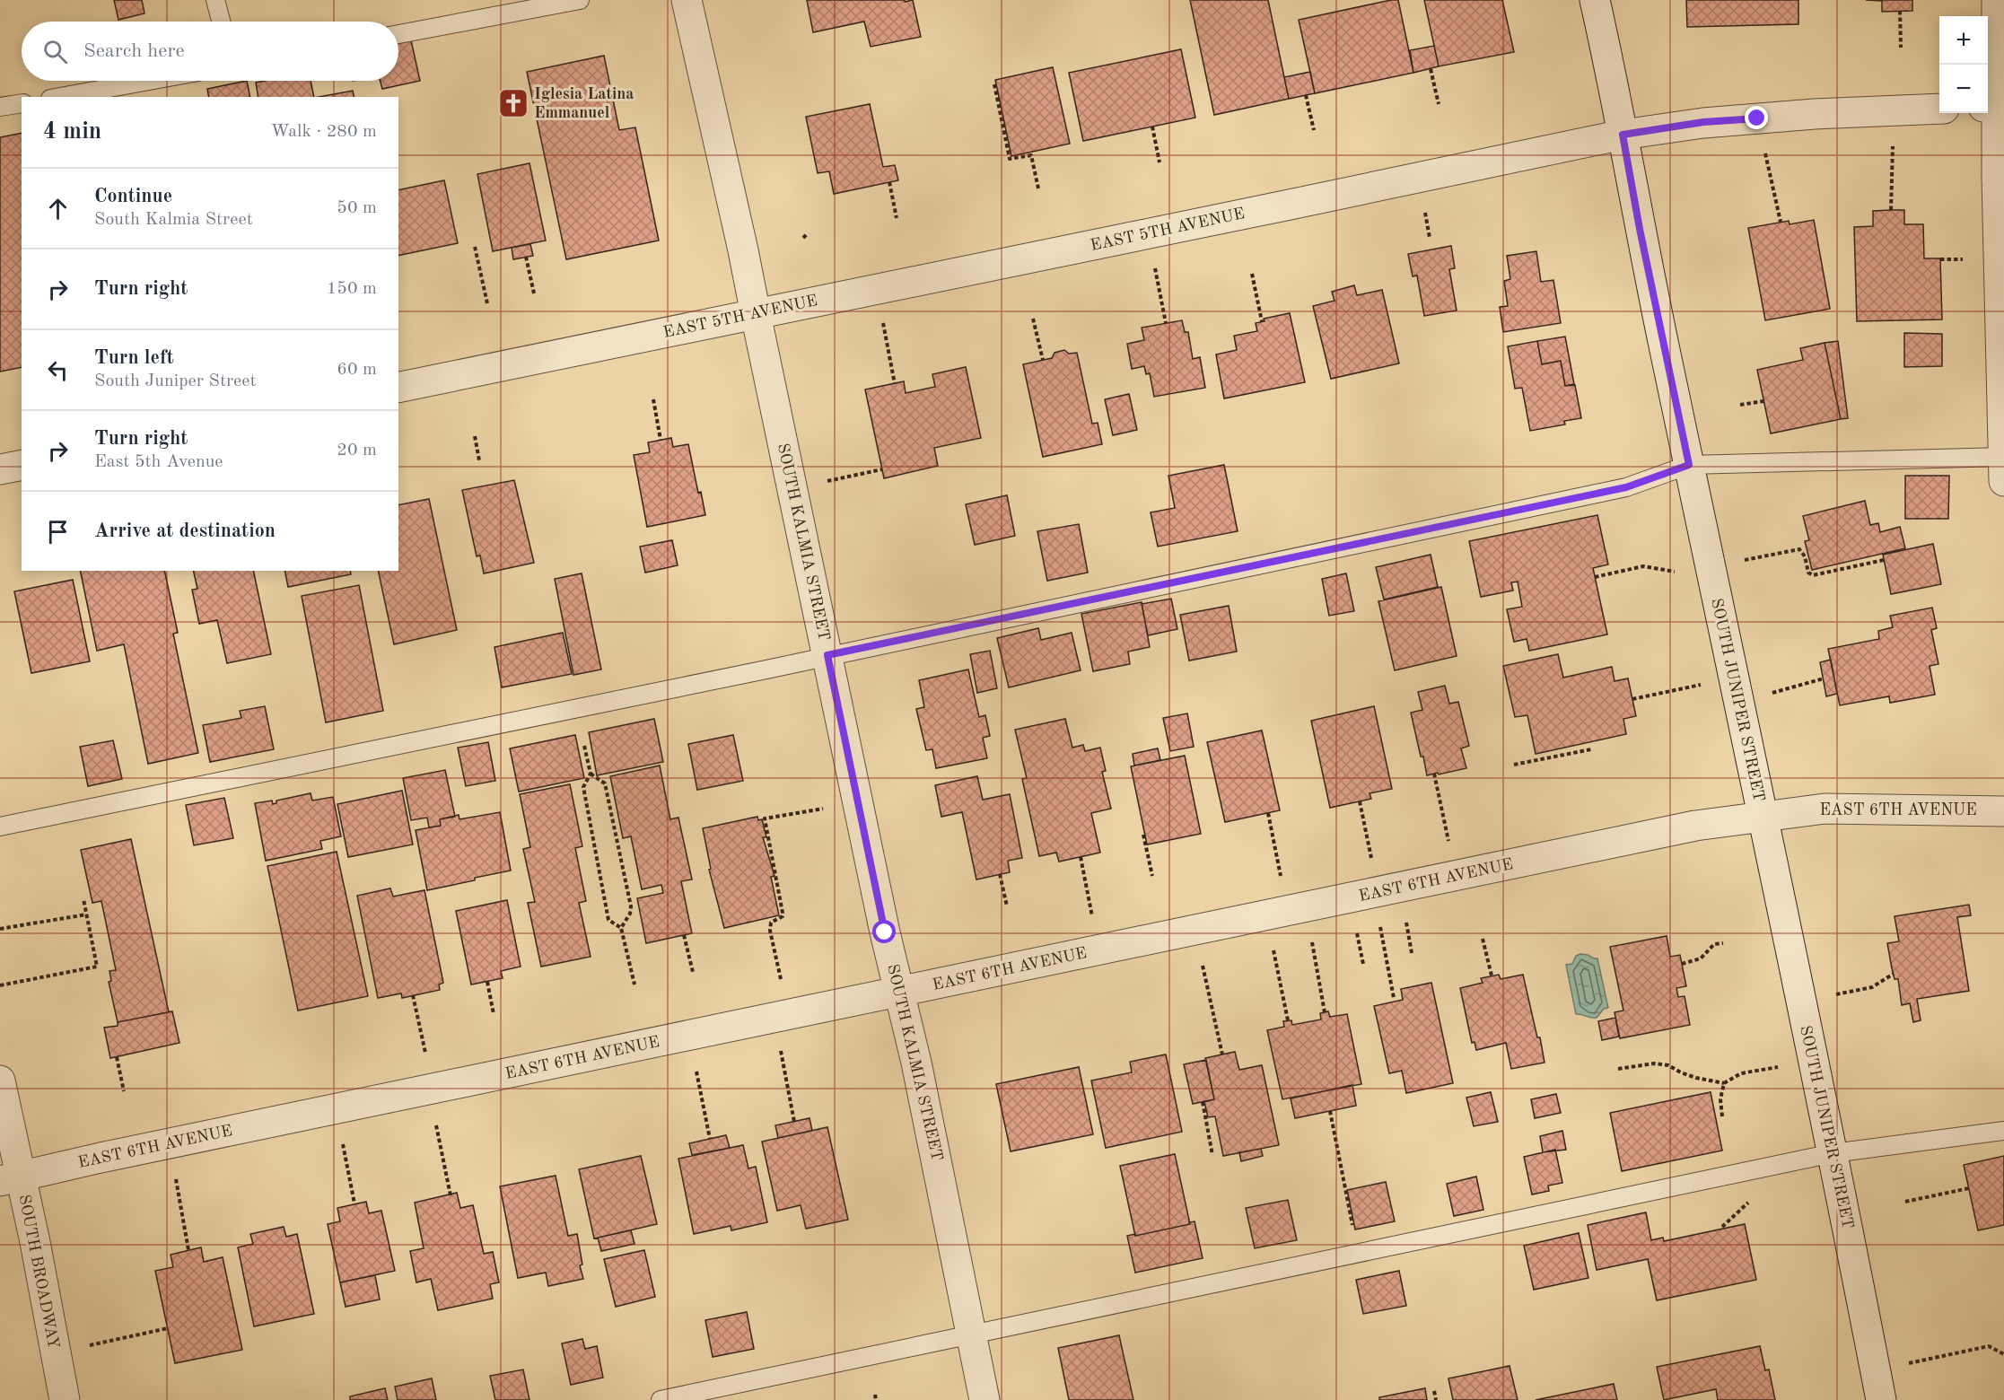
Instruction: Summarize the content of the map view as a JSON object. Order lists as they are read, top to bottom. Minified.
{"streets":{"street":["EAST 5TH AVENUE","SOUTH KALMIA STREET","SOUTH JUNIPER STREET","EAST 6TH AVENUE","SOUTH BROADWAY"]},"crossings":[["EAST 5TH AVENUE","SOUTH KALMIA STREET"],["EAST 5TH AVENUE","SOUTH JUNIPER STREET"],["SOUTH KALMIA STREET","EAST 6TH AVENUE"],["SOUTH JUNIPER STREET","EAST 6TH AVENUE"],["EAST 6TH AVENUE","SOUTH BROADWAY"]],"places":{"church":["Iglesia Latina Emmanuel"]},"page":{"map_buttons":["+","−"],"search":"Search here","heading":["4 min","Walk · 280 m"],"list":[["Continue","South Kalmia Street","50 m"],["Turn right","150 m"],["Turn left","South Juniper Street","60 m"],["Turn right","East 5th Avenue","20 m"],"Arrive at destination"]}}
